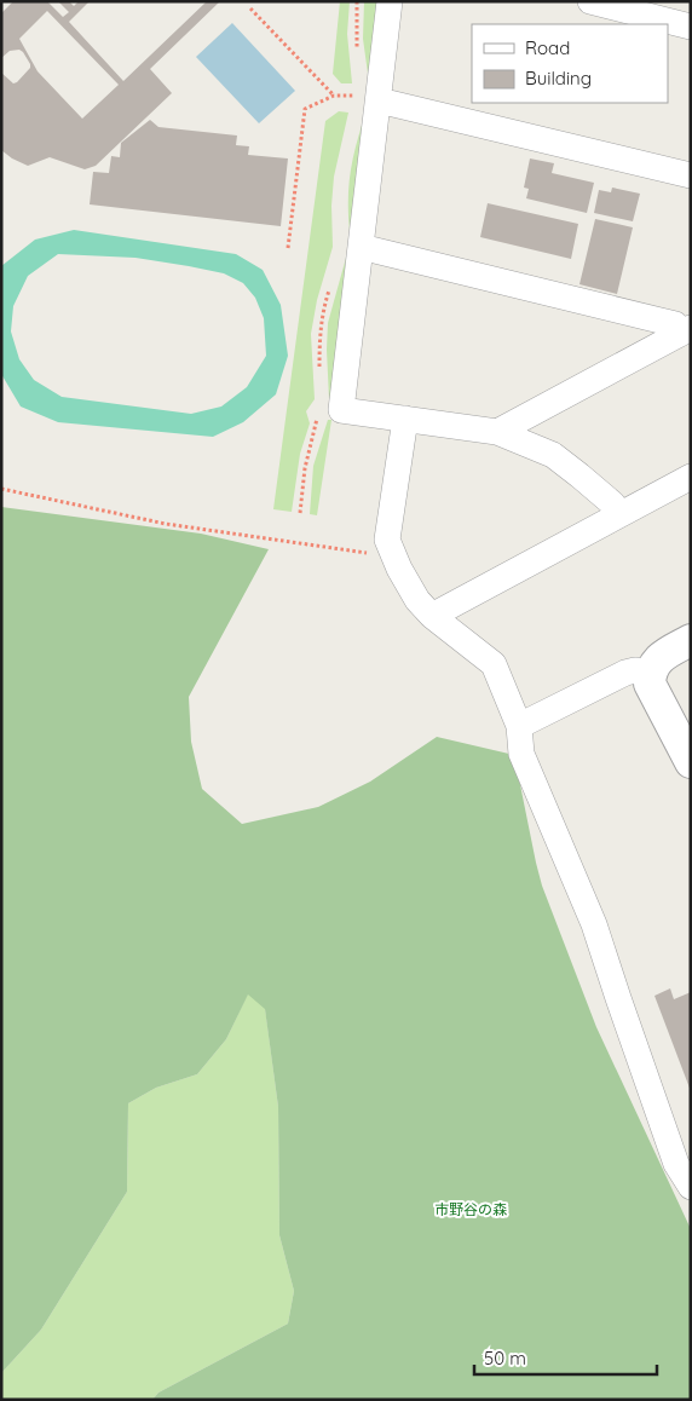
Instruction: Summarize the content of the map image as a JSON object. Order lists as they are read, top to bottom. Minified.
{"parks":["市野谷の森"],"legend":["Road","Building"],"scale_bar":"50 m"}
